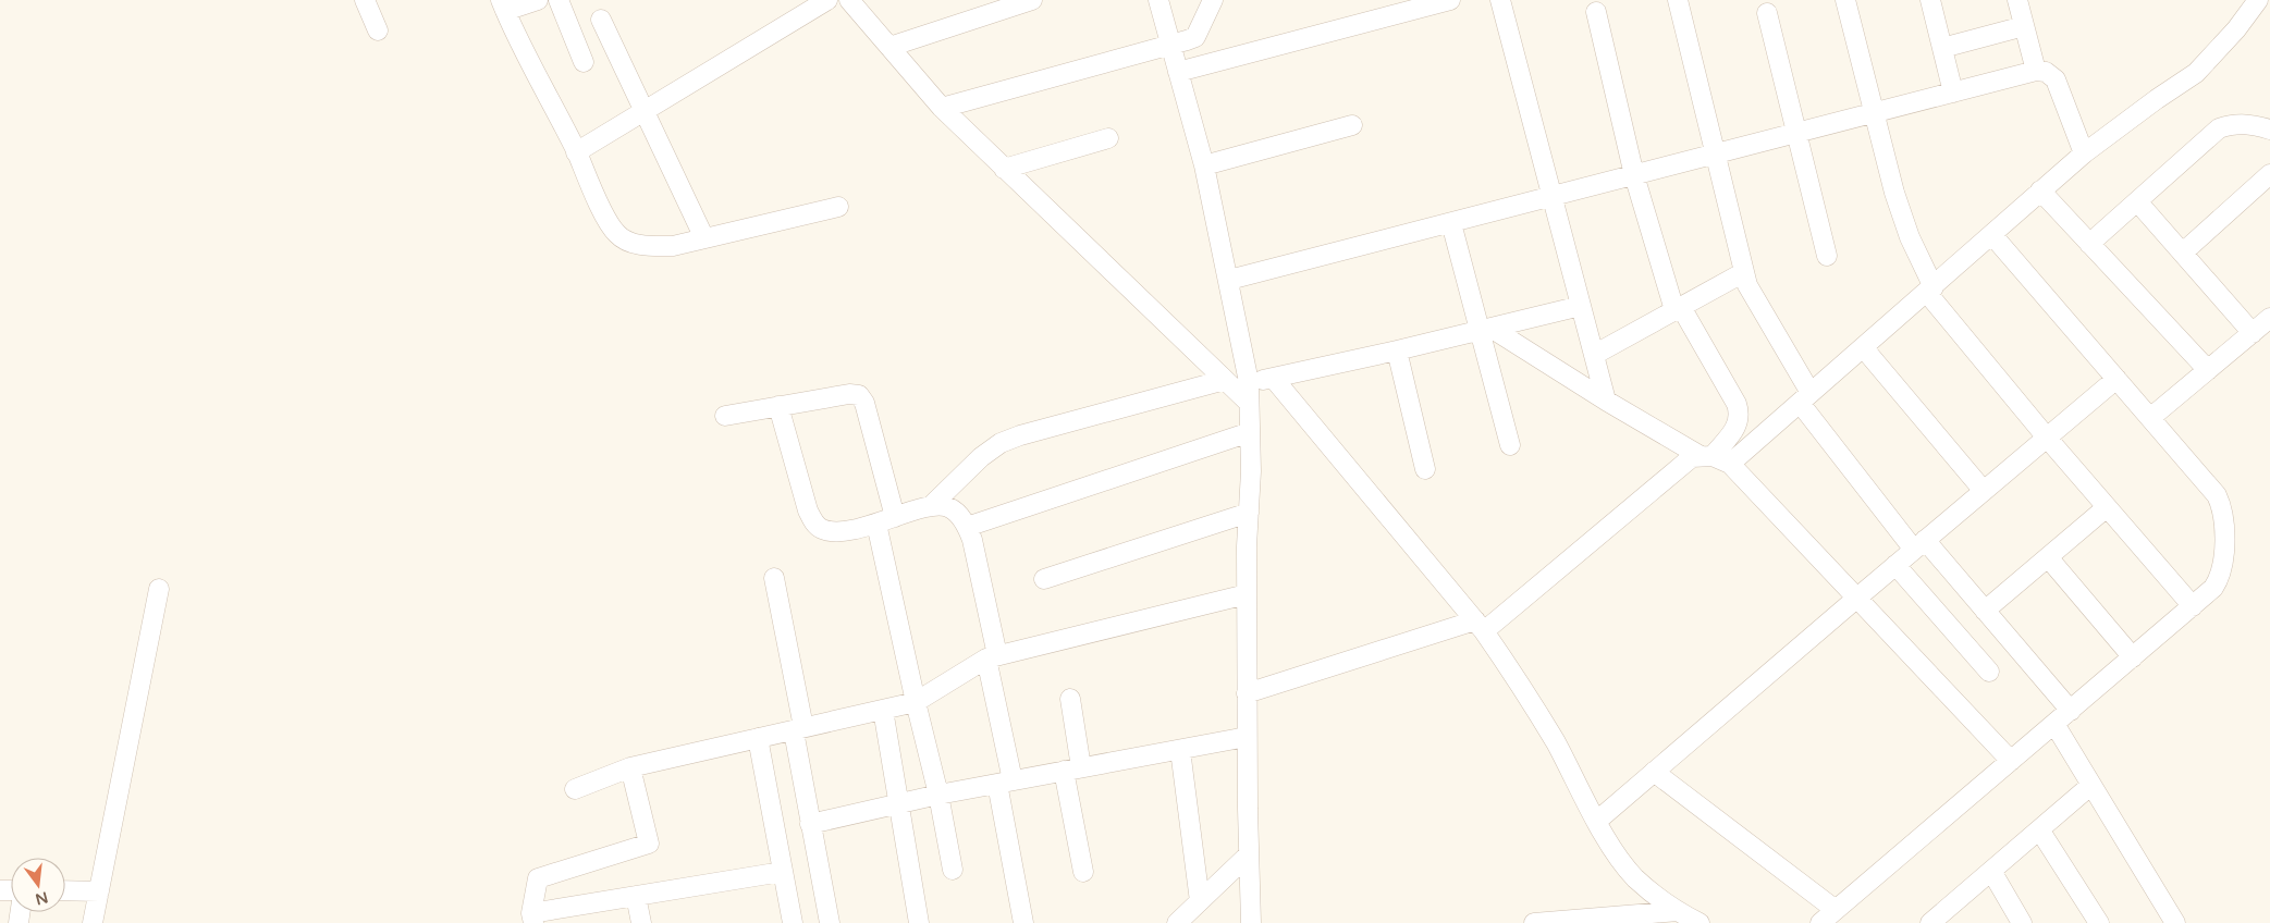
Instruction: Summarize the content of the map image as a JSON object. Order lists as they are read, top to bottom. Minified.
{"north":"bottom"}
